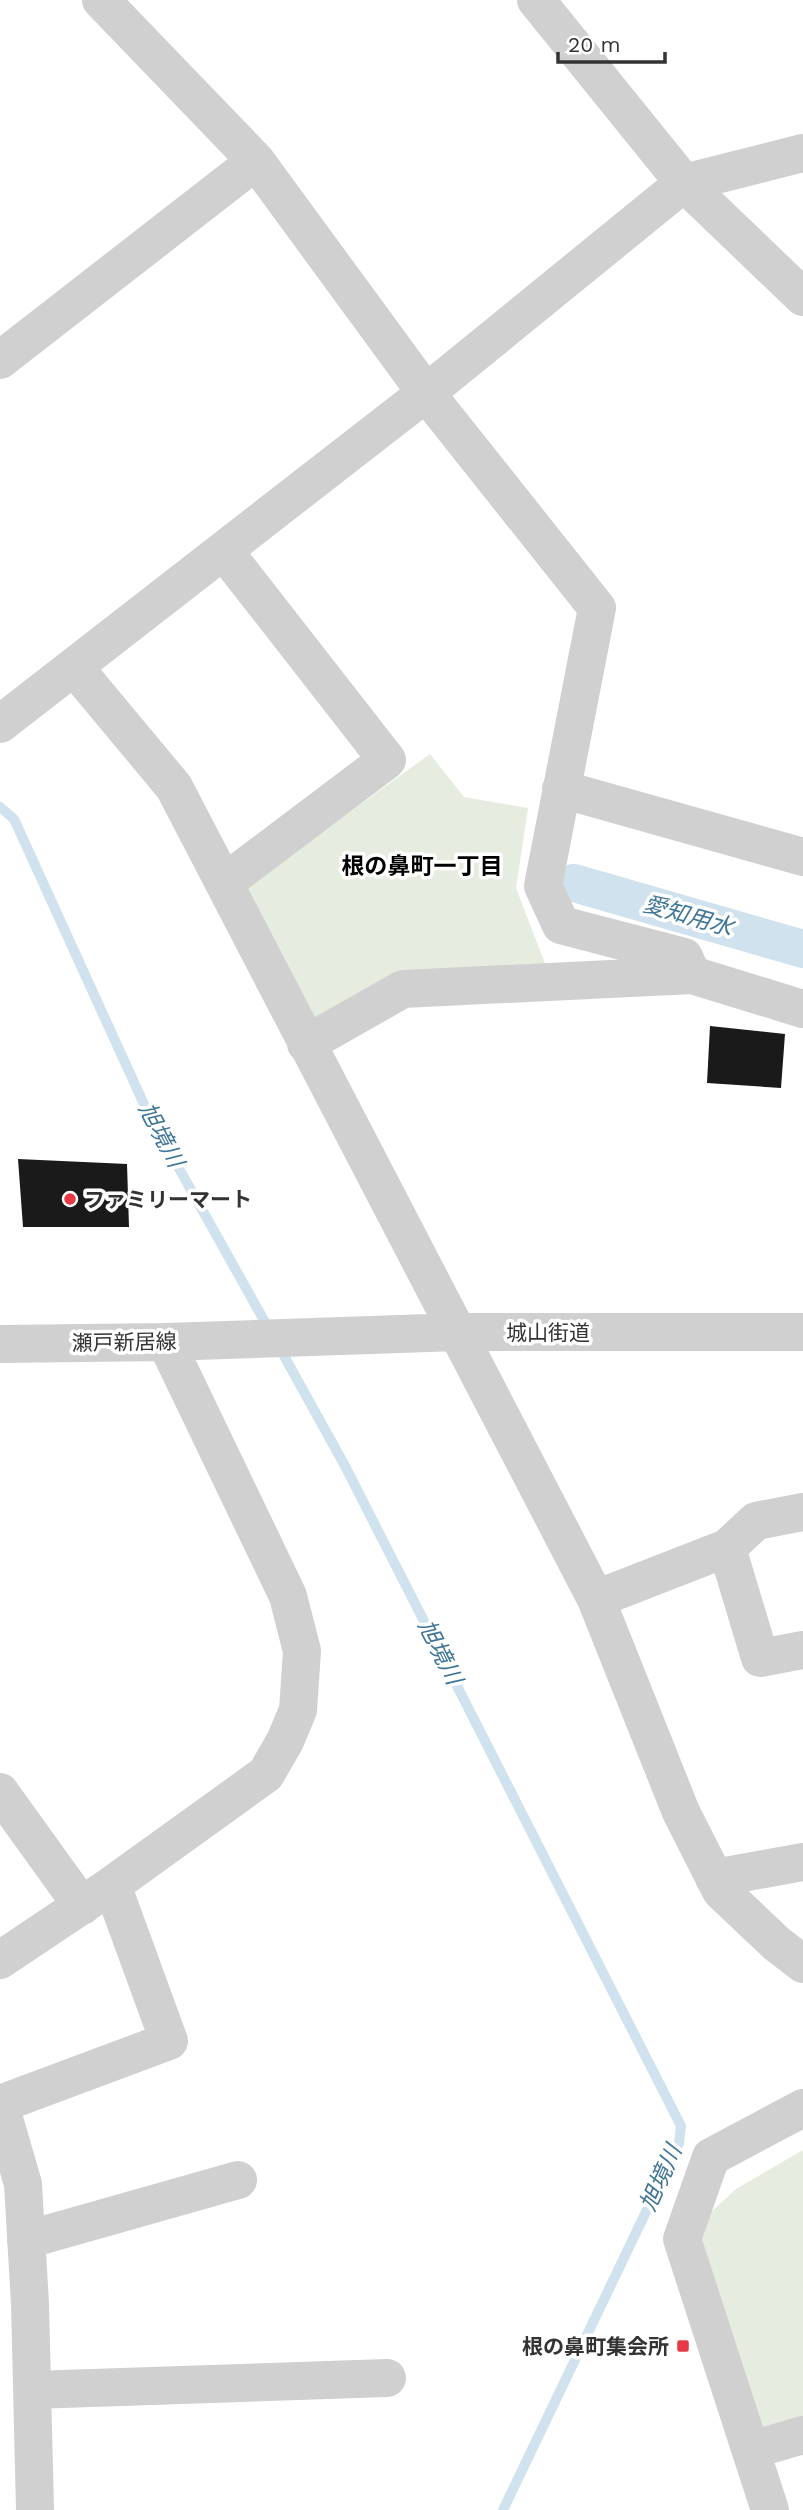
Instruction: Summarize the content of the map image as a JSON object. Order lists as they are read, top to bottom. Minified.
{"streets":{"street":["城山街道","瀬戸新居線"]},"crossings":[["城山街道","瀬戸新居線"]],"districts":["根の鼻町一丁目"],"water":["愛知用水","旭境川"],"places":{"other":["ファミリーマート"],"transit":["根の鼻町集会所"]},"scale_bar":"20 m"}
